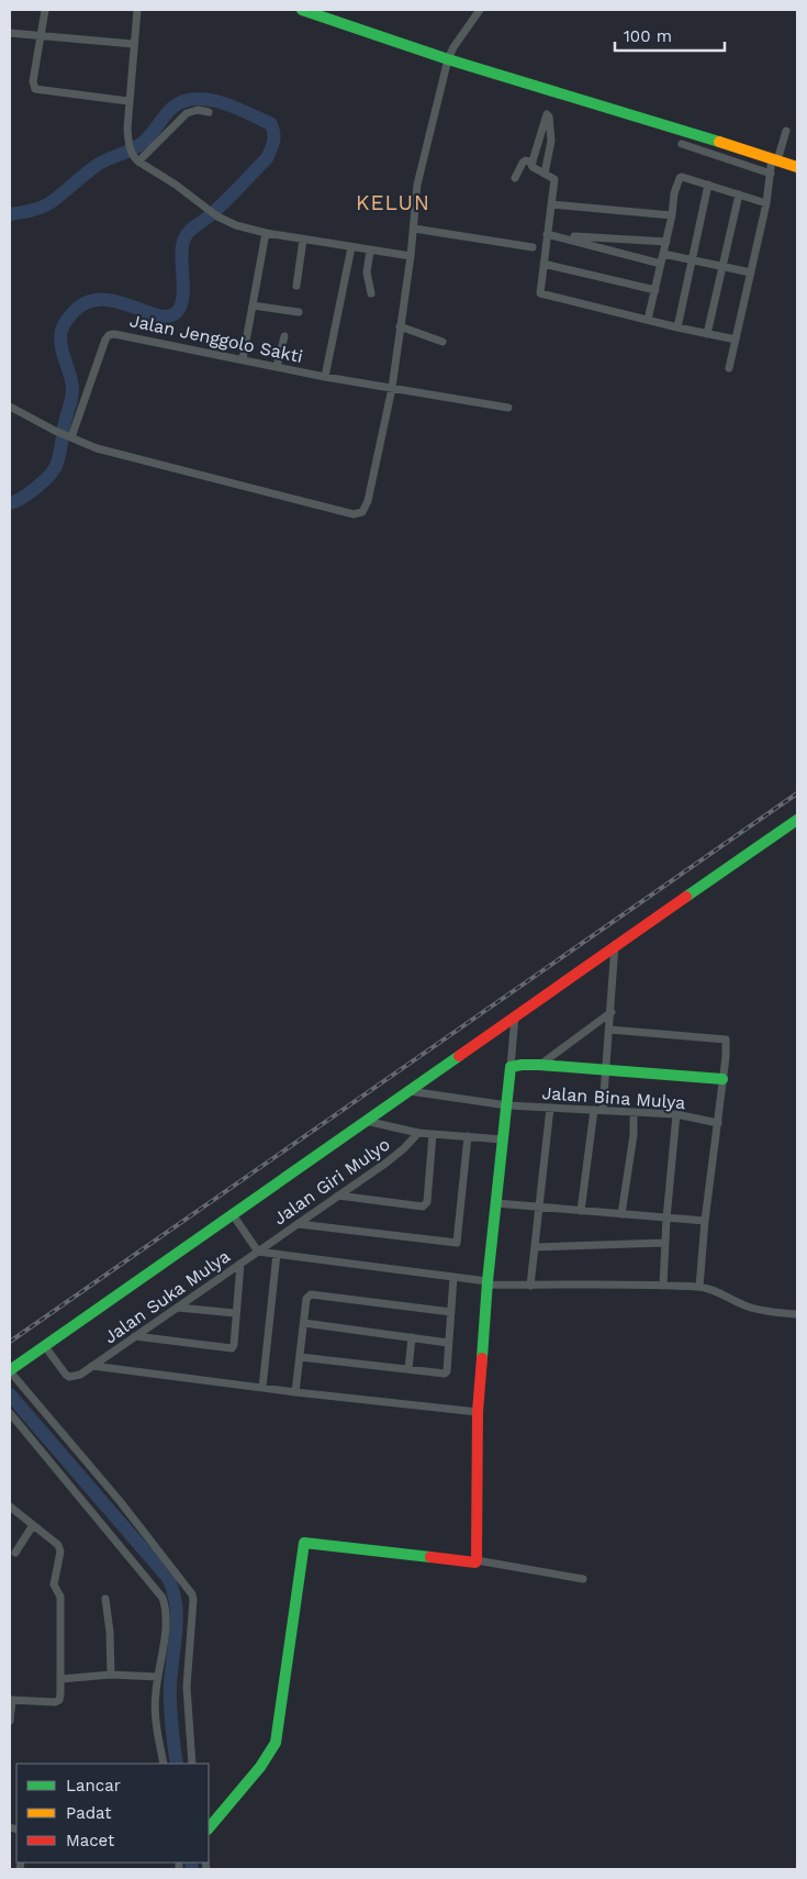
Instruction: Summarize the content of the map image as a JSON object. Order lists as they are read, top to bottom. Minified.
{"streets":{"street":["Jalan Jenggolo Sakti","Jalan Bina Mulya","Jalan Giri Mulyo","Jalan Suka Mulya"]},"crossings":[["Jalan Giri Mulyo","Jalan Suka Mulya"]],"districts":["KELUN"],"legend":["Lancar","Padat","Macet"],"scale_bar":"100 m"}
